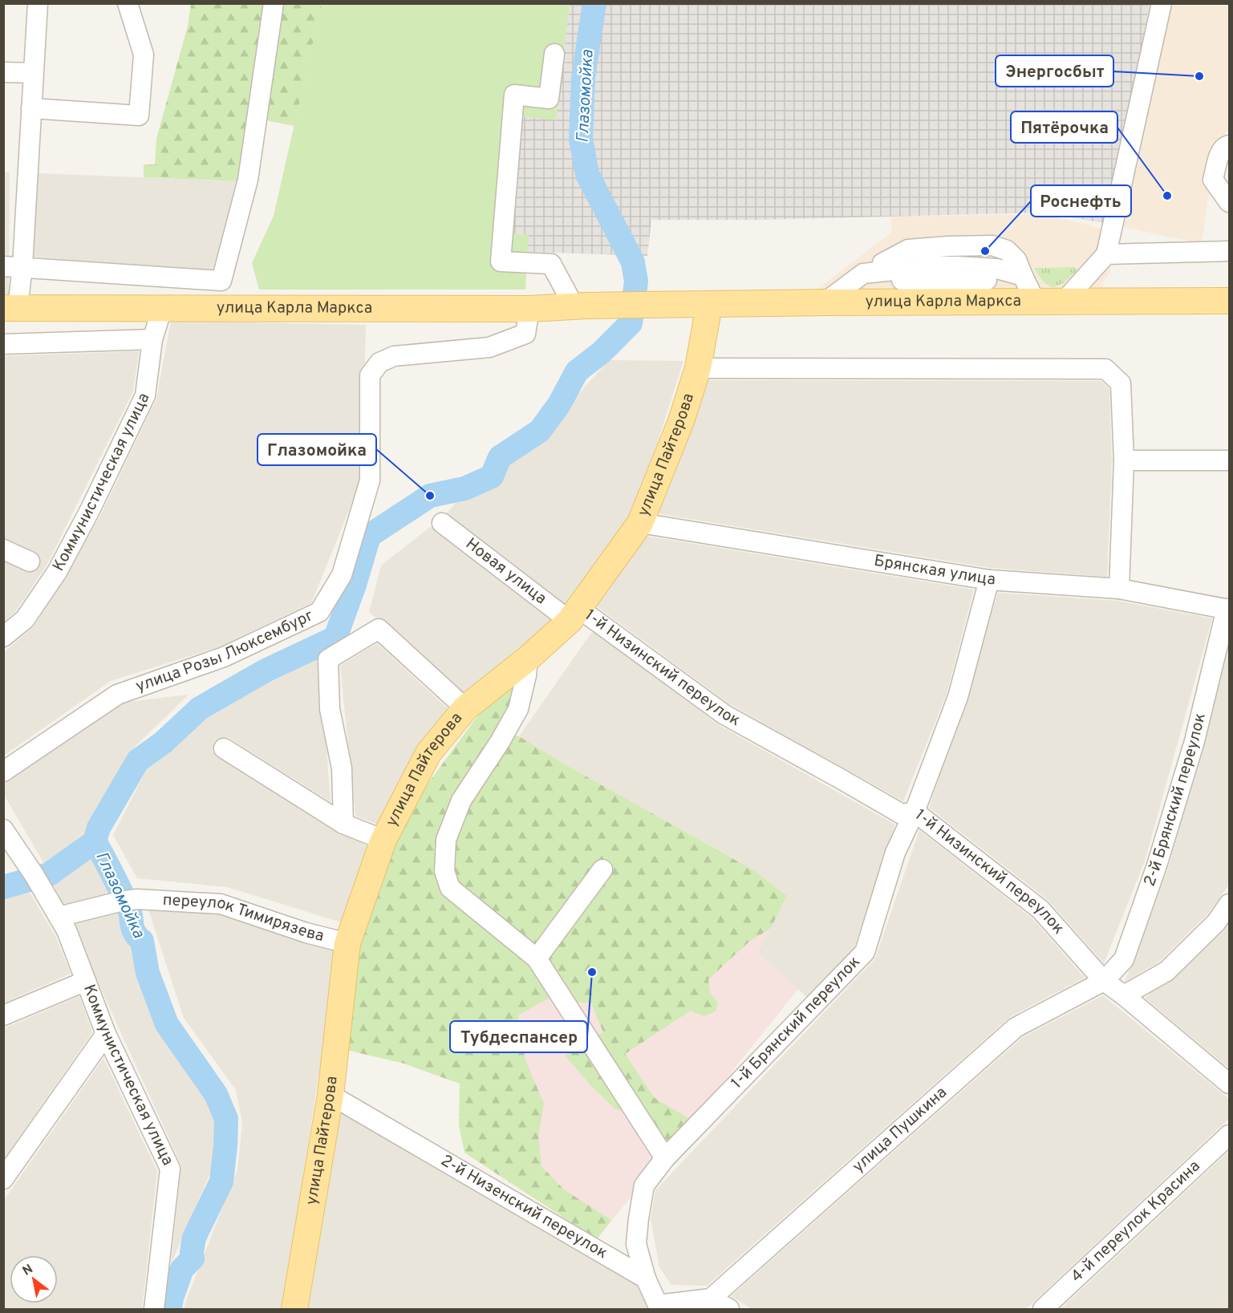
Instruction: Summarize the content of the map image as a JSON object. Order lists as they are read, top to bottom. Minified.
{"streets":{"main road":["улица Карла Маркса","улица Пайтерова"],"street":["Коммунистическая улица","Брянская улица","Новая улица","улица Розы Люксембург","1-й Низинский переулок","2-й Брянский переулок","переулок Тимирязева","1-й Брянский переулок","улица Пушкина","2-й Низенский переулок","4-й переулок Красина"]},"crossings":[["улица Карла Маркса","улица Пайтерова"],["улица Карла Маркса","Коммунистическая улица"],["улица Карла Маркса","улица Розы Люксембург"],["улица Пайтерова","Брянская улица"],["улица Пайтерова","Новая улица"],["улица Пайтерова","1-й Низинский переулок"],["улица Пайтерова","переулок Тимирязева"],["улица Пайтерова","2-й Низенский переулок"],["Коммунистическая улица","переулок Тимирязева"],["Брянская улица","2-й Брянский переулок"],["Брянская улица","1-й Брянский переулок"],["Новая улица","1-й Низинский переулок"],["1-й Низинский переулок","2-й Брянский переулок"],["1-й Низинский переулок","1-й Брянский переулок"],["1-й Низинский переулок","улица Пушкина"],["2-й Брянский переулок","улица Пушкина"],["1-й Брянский переулок","2-й Низенский переулок"]],"water":["Глазомойка"],"places":["Энергосбыт","Пятёрочка","Роснефть","Глазомойка","Тубдеспансер"],"north":"top left"}
